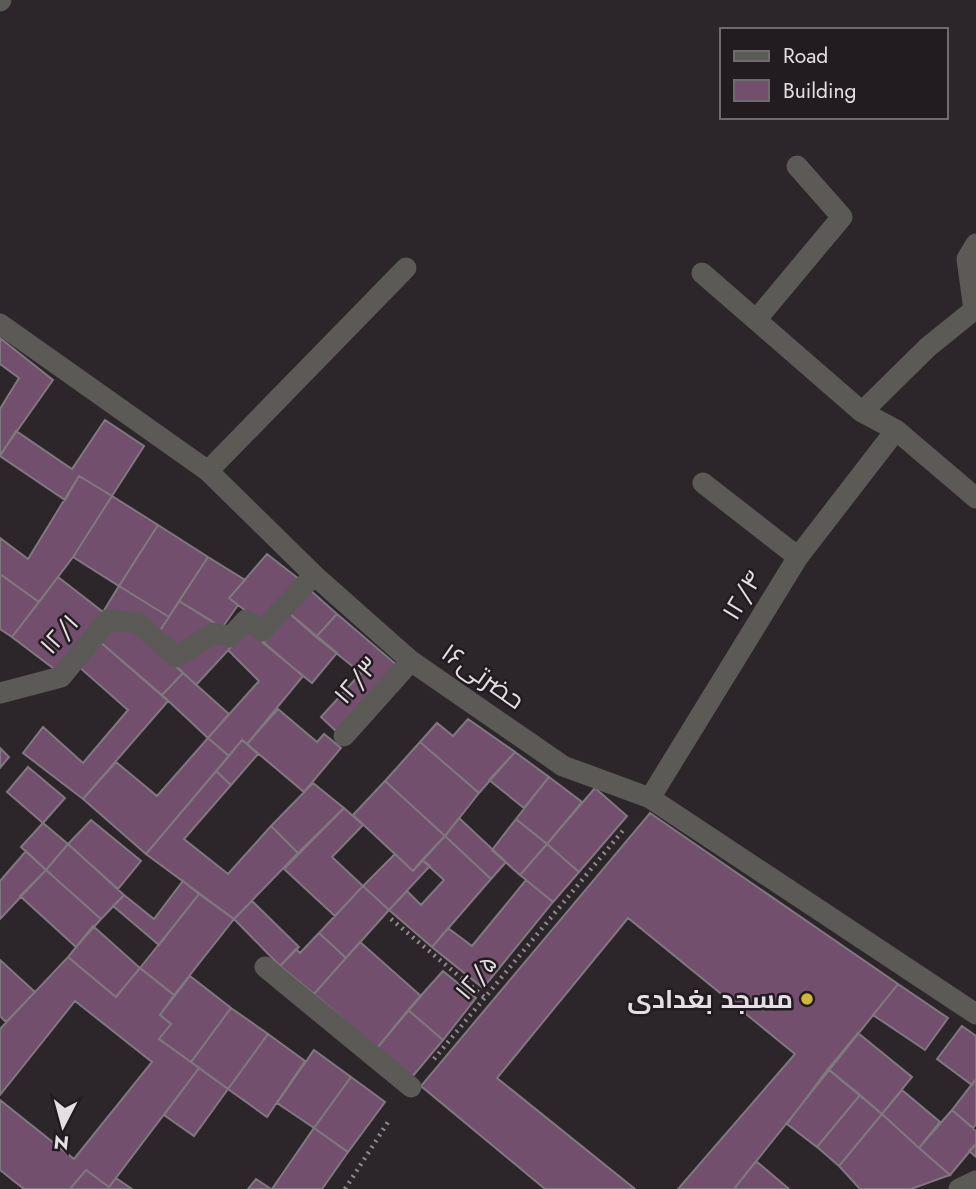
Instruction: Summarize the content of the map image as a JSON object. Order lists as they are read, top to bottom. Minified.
{"streets":{"lane":["۱۲/۴","۱۲/۱","حضرتی۱۶","۱۲/۳"],"path":["۱۲/۵"]},"crossings":[["۱۲/۴","حضرتی۱۶"],["۱۲/۴","۱۲/۵"],["۱۲/۱","حضرتی۱۶"],["حضرتی۱۶","۱۲/۳"],["حضرتی۱۶","۱۲/۵"]],"places":["مسجد بغدادی"],"legend":["Road","Building"],"north":"bottom"}
